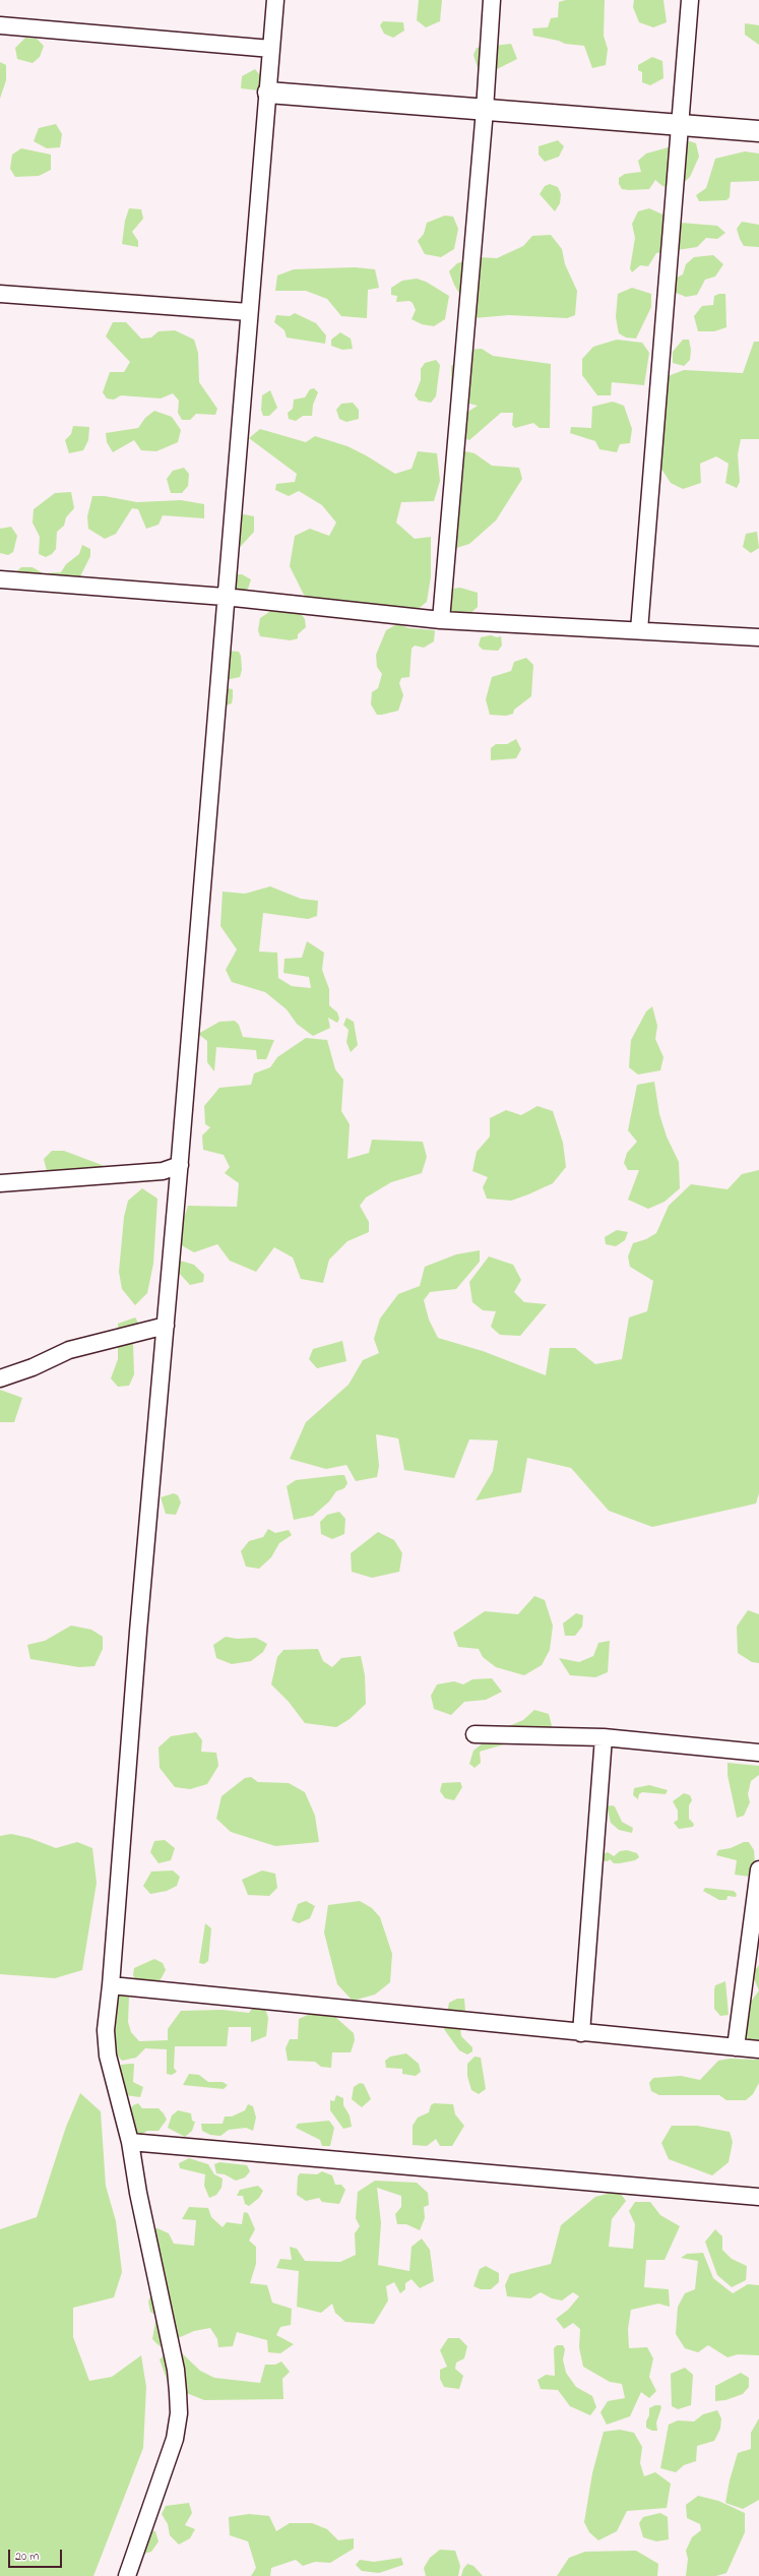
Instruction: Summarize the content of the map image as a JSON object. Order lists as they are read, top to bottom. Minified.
{"scale_bar":"20 m"}
